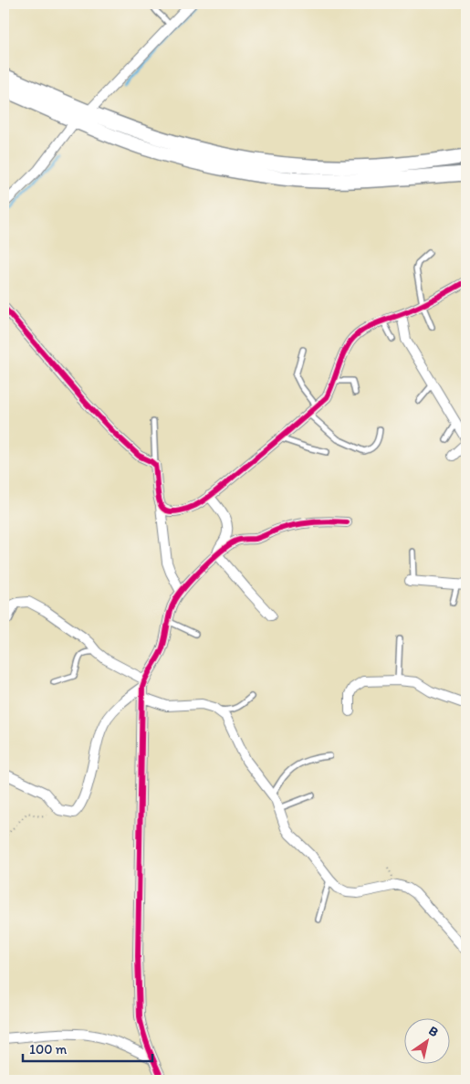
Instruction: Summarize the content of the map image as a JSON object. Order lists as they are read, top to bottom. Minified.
{"scale_bar":"100 m","north":"top right"}
